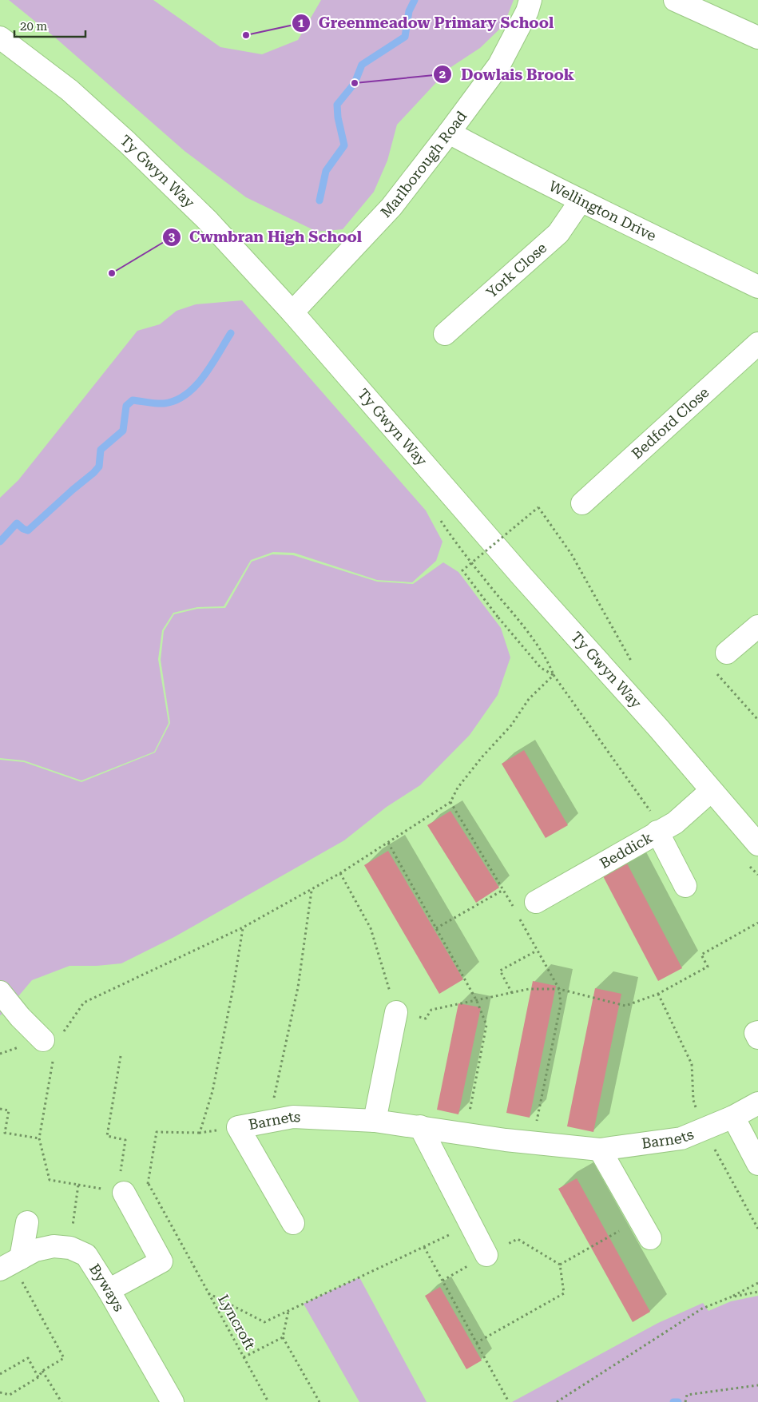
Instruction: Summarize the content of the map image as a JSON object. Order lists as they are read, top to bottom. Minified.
{"streets":{"street":["Marlborough Road","Ty Gwyn Way","Wellington Drive","York Close","Bedford Close","Beddick","Barnets","Byways"],"path":["Lyncroft"]},"crossings":[["Marlborough Road","Ty Gwyn Way"],["Marlborough Road","Wellington Drive"],["Ty Gwyn Way","Beddick"],["Wellington Drive","York Close"]],"places":["Greenmeadow Primary School","Dowlais Brook","Cwmbran High School"],"scale_bar":"20 m"}
